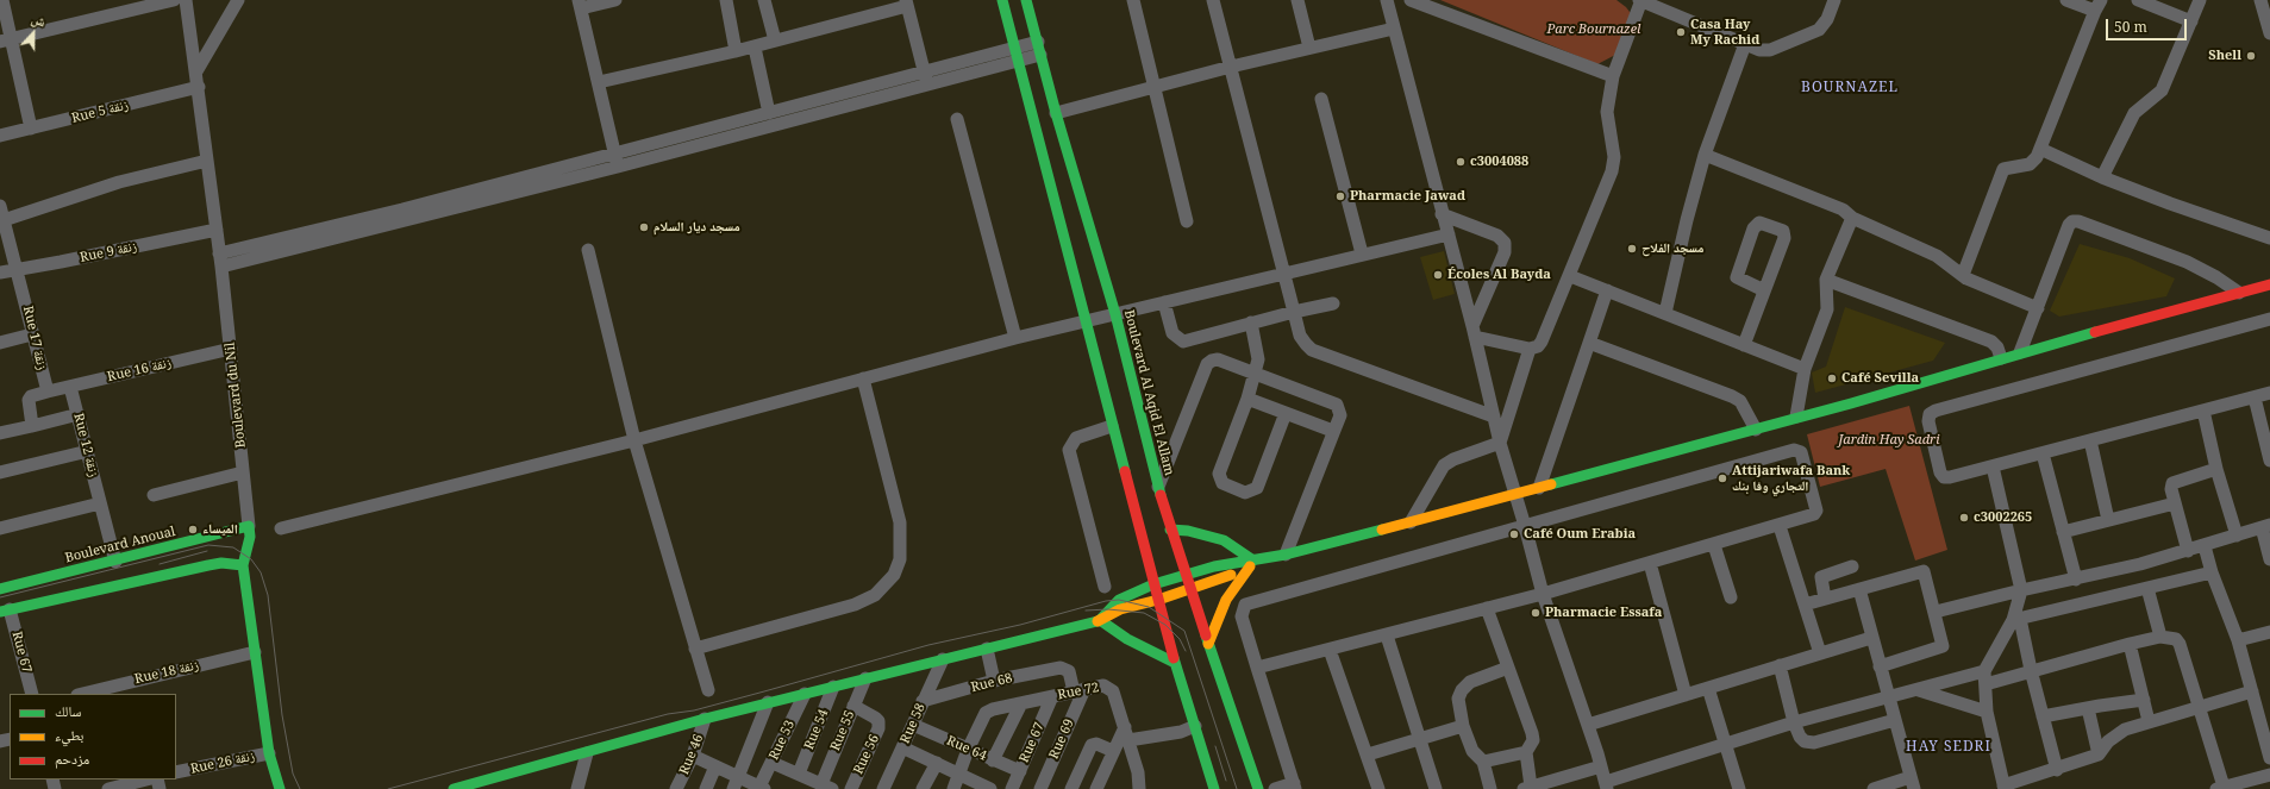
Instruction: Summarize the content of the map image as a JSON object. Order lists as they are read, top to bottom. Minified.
{"streets":{"street":["Rue 5 زنقة","Rue 9 زنقة","Rue 17 زنقة","Rue 16 زنقة","Boulevard Al Aqid El Allam","Boulevard du Nil","Rue 12 زنقة","Boulevard Anoual","Rue 67","Rue 18 زنقة","Rue 68","Rue 72","Rue 58","Rue 54","Rue 55","Rue 69","Rue 53","Rue 64","Rue 46","Rue 56","Rue 26 زنقة"]},"crossings":[["Rue 5 زنقة","Boulevard du Nil"],["Rue 9 زنقة","Rue 17 زنقة"],["Rue 9 زنقة","Boulevard du Nil"],["Rue 17 زنقة","Rue 16 زنقة"],["Rue 16 زنقة","Boulevard du Nil"],["Rue 16 زنقة","Rue 12 زنقة"],["Boulevard du Nil","Boulevard Anoual"],["Boulevard du Nil","Rue 18 زنقة"],["Boulevard du Nil","Rue 26 زنقة"],["Rue 12 زنقة","Boulevard Anoual"],["Rue 67","Rue 72"],["Rue 67","Rue 64"],["Rue 68","Rue 72"],["Rue 68","Rue 58"],["Rue 68","Rue 69"],["Rue 72","Rue 69"],["Rue 72","Rue 64"],["Rue 58","Rue 64"],["Rue 55","Rue 56"]],"districts":["BOURNAZEL","HAY SEDRI"],"parks":["Parc Bournazel","Jardin Hay Sadri"],"places":["Casa Hay My Rachid","Shell","c3004088","Pharmacie Jawad","مسجد ديار السلام","مسجد الفلاح","Écoles Al Bayda","Café Sevilla","Attijariwafa Bank التجاري وفا بنك","c3002265","الميساء","Café Oum Erabia","Pharmacie Essafa"],"legend":["سالك","بطيء","مزدحم"],"scale_bar":"50 m","north":"top"}
